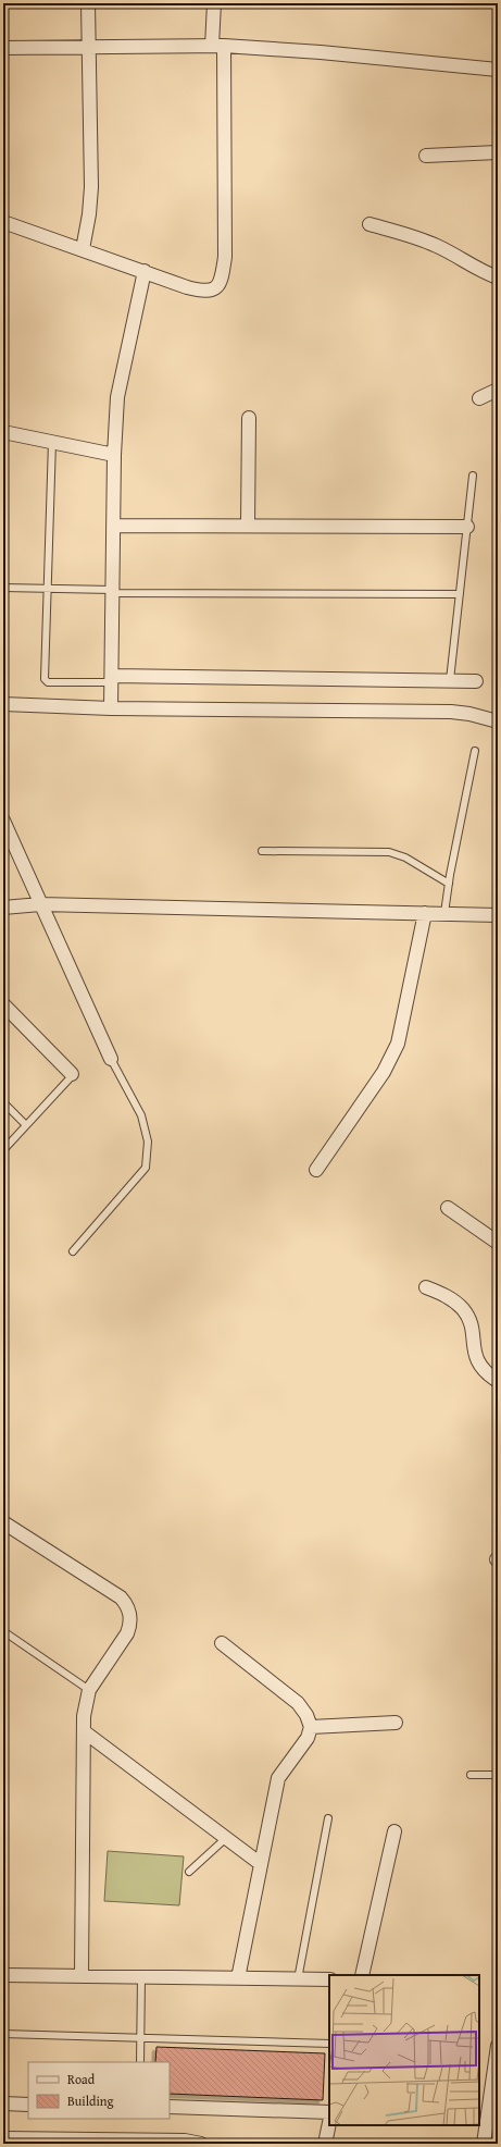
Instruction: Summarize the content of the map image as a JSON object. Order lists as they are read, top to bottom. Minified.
{"legend":["Road","Building"]}
